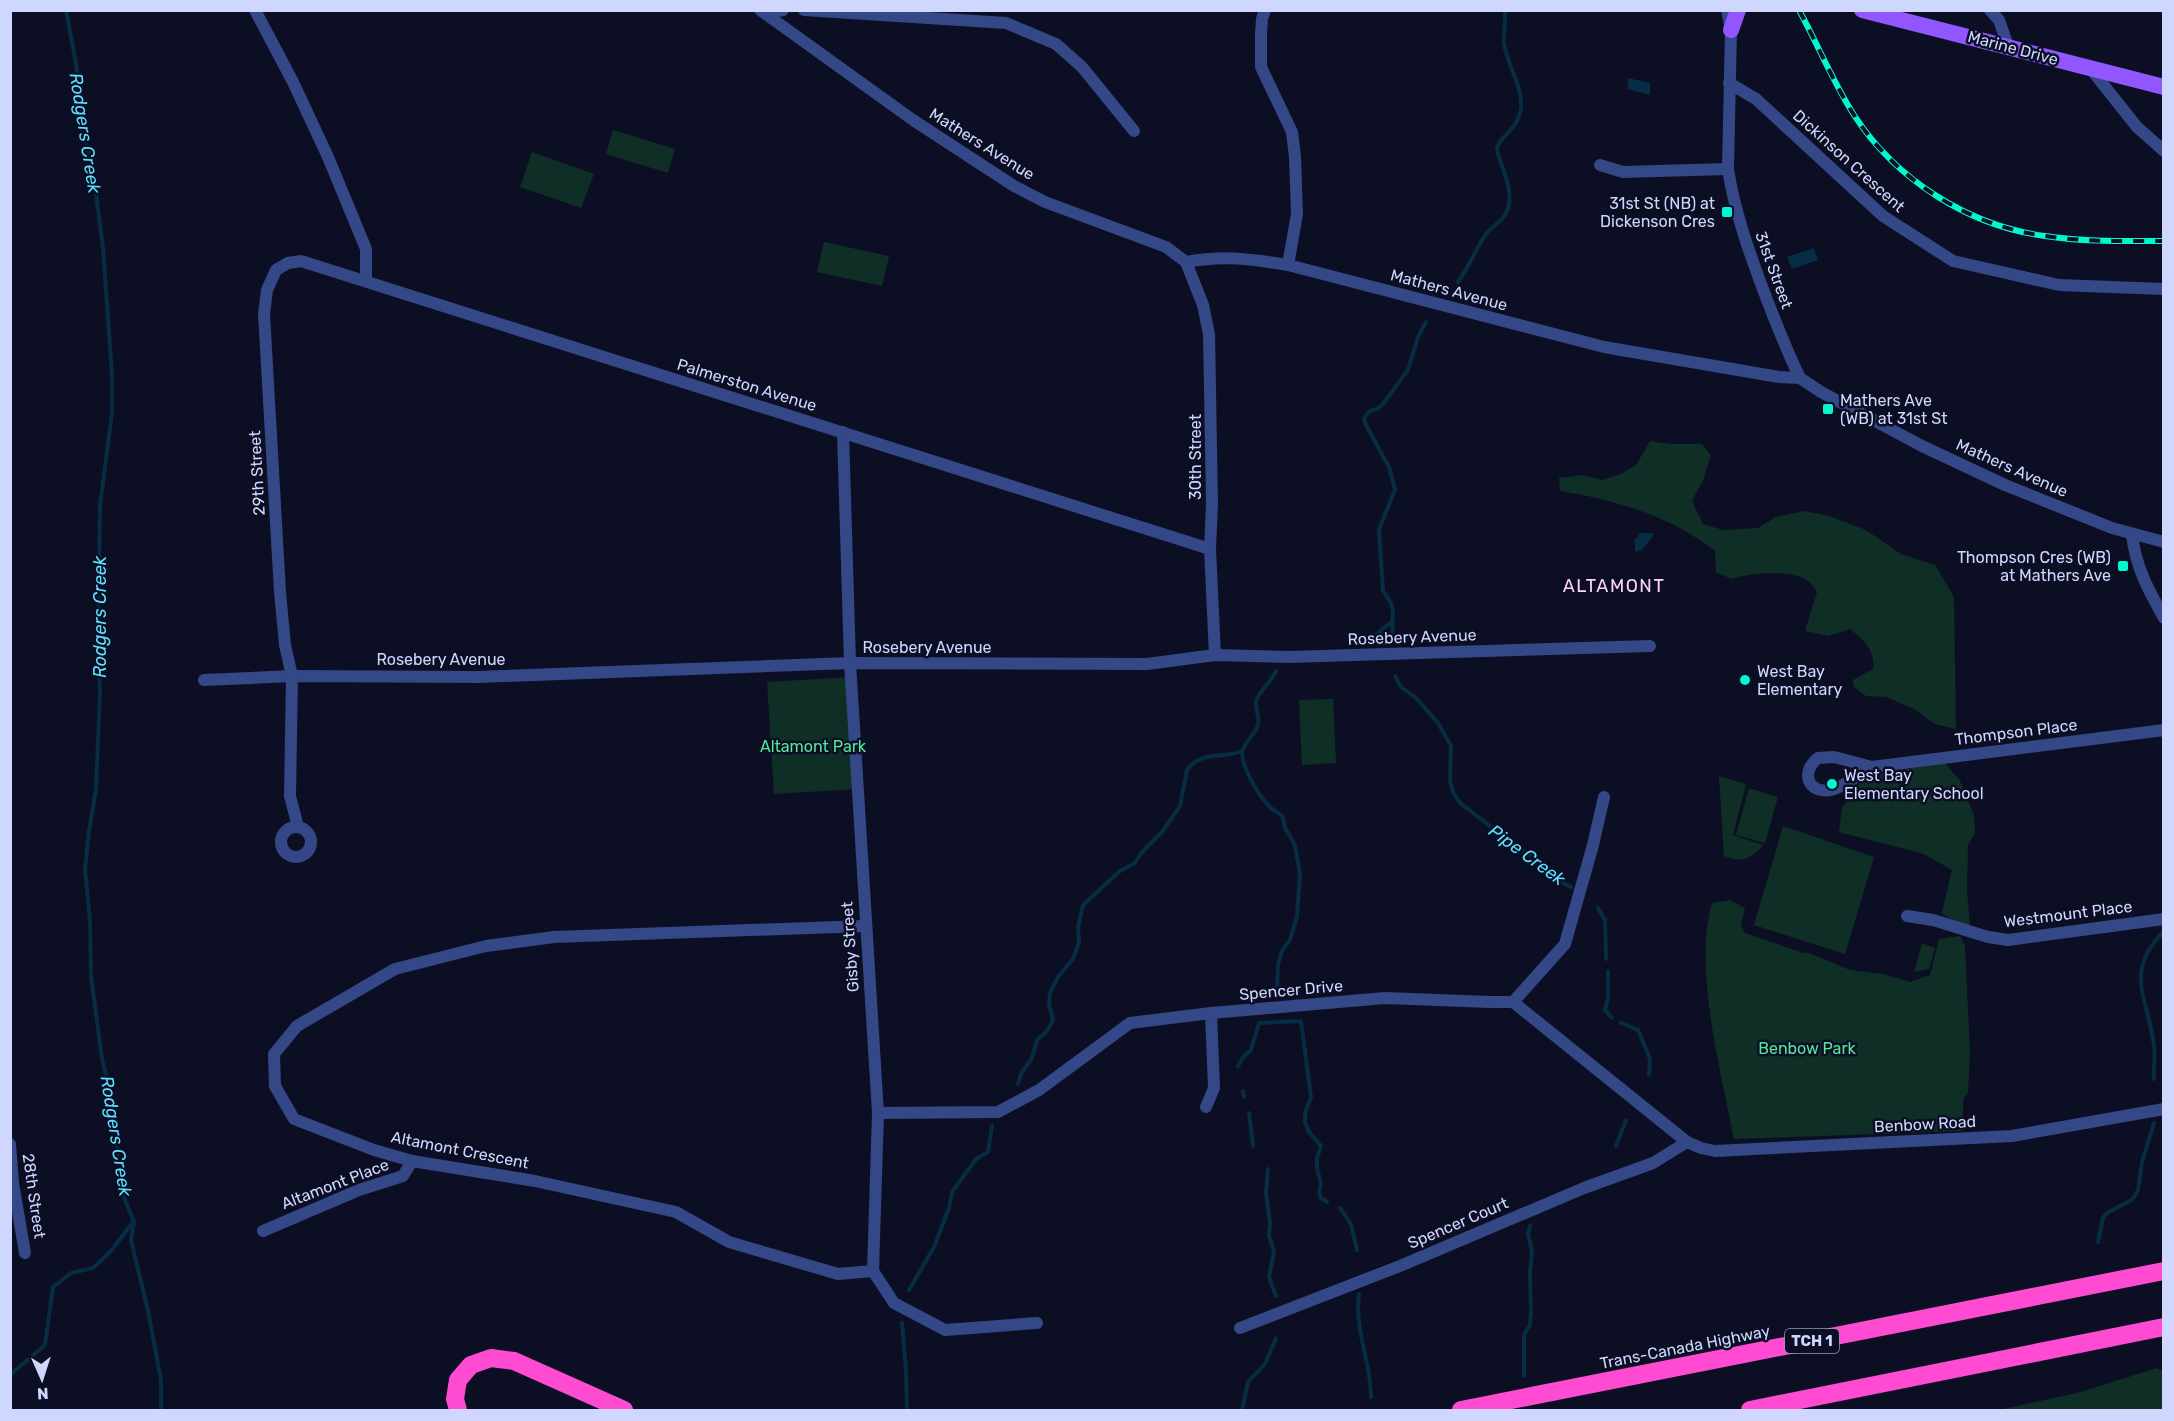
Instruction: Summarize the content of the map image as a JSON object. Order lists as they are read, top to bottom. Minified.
{"streets":{"highway":["TCH 1","Trans-Canada Highway"],"main road":["Marine Drive"],"street":["Mathers Avenue","Dickinson Crescent","31st Street","Palmerston Avenue","30th Street","29th Street","Rosebery Avenue","Thompson Place","Westmount Place","Gisby Street","Spencer Drive","Benbow Road","Altamont Crescent","Altamont Place","28th Street","Spencer Court"]},"crossings":[["Mathers Avenue","31st Street"],["Mathers Avenue","30th Street"],["Dickinson Crescent","31st Street"],["Palmerston Avenue","30th Street"],["Palmerston Avenue","29th Street"],["Palmerston Avenue","Gisby Street"],["30th Street","Rosebery Avenue"],["29th Street","Rosebery Avenue"],["Rosebery Avenue","Gisby Street"],["Gisby Street","Spencer Drive"],["Gisby Street","Altamont Crescent"],["Benbow Road","Spencer Court"],["Altamont Crescent","Altamont Place"]],"districts":["ALTAMONT"],"water":["Rodgers Creek","Pipe Creek"],"parks":["Altamont Park","Benbow Park"],"places":{"transit":["31st St (NB) at Dickenson Cres","Mathers Ave (WB) at 31st St","Thompson Cres (WB) at Mathers Ave"],"other":["West Bay Elementary","West Bay Elementary School"]},"north":"bottom"}
